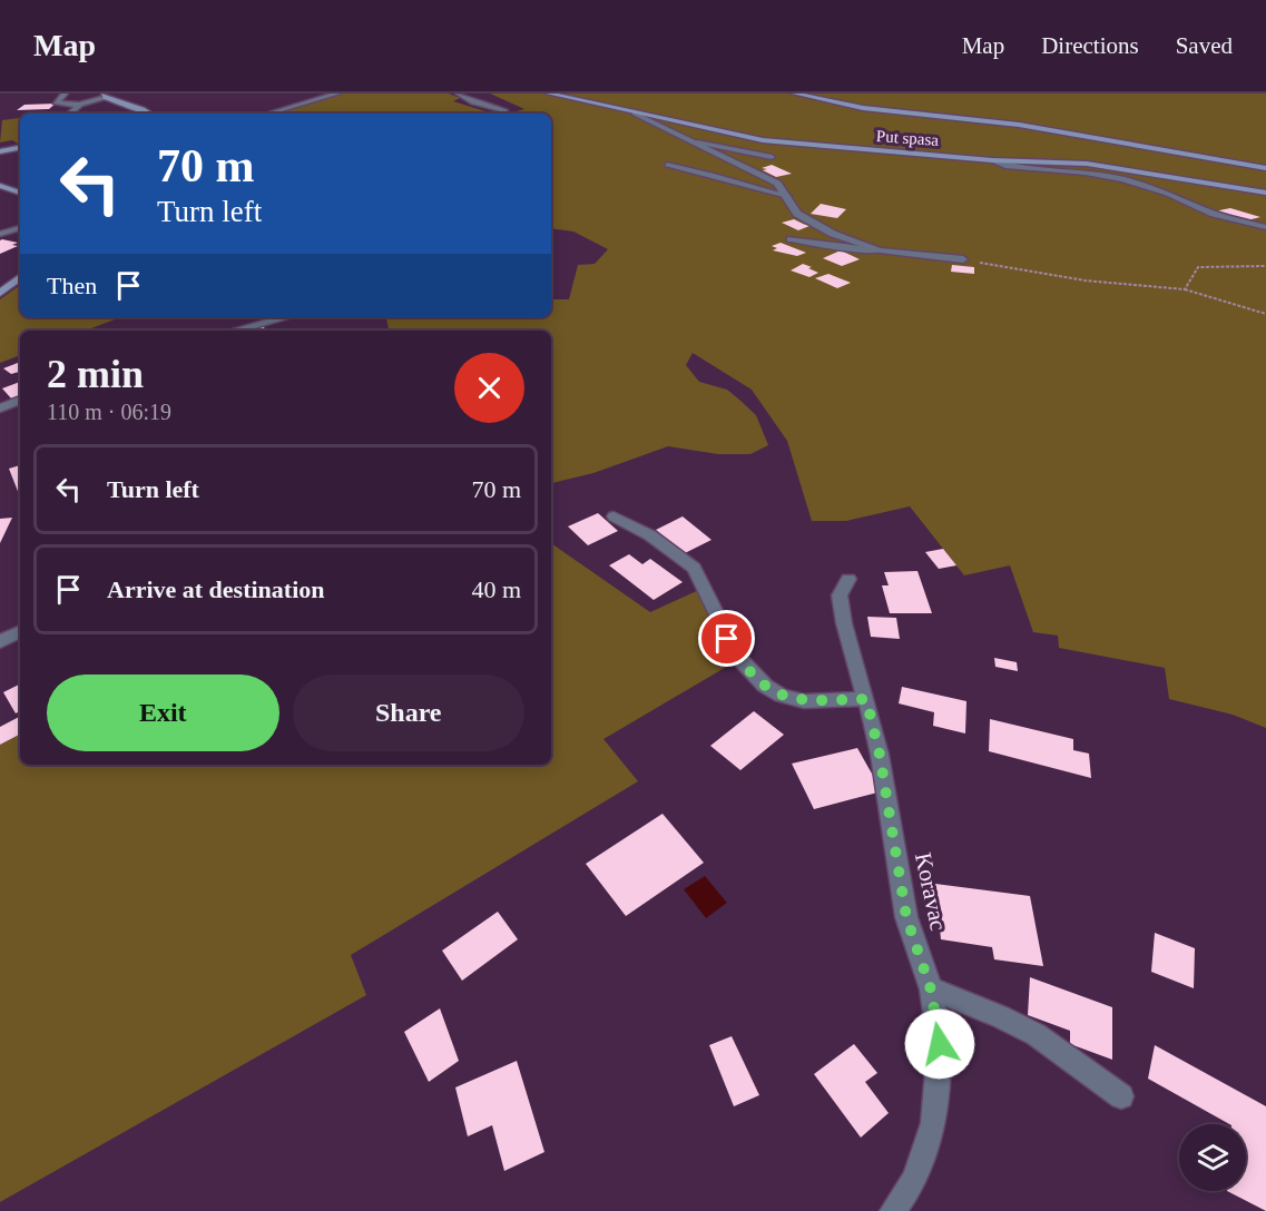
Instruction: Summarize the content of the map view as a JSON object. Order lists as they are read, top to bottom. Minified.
{"streets":{"street":["Put spasa","Koravac"]},"page":{"header":"Map","nav":["Map","Directions","Saved"],"turn":["70 m","Turn left"],"then":"Then","heading":["2 min","110 m · 06:19"],"list":[{"name":"Turn left","value":"70 m"},{"name":"Arrive at destination","value":"40 m"}],"buttons":["Exit","Share"]}}
